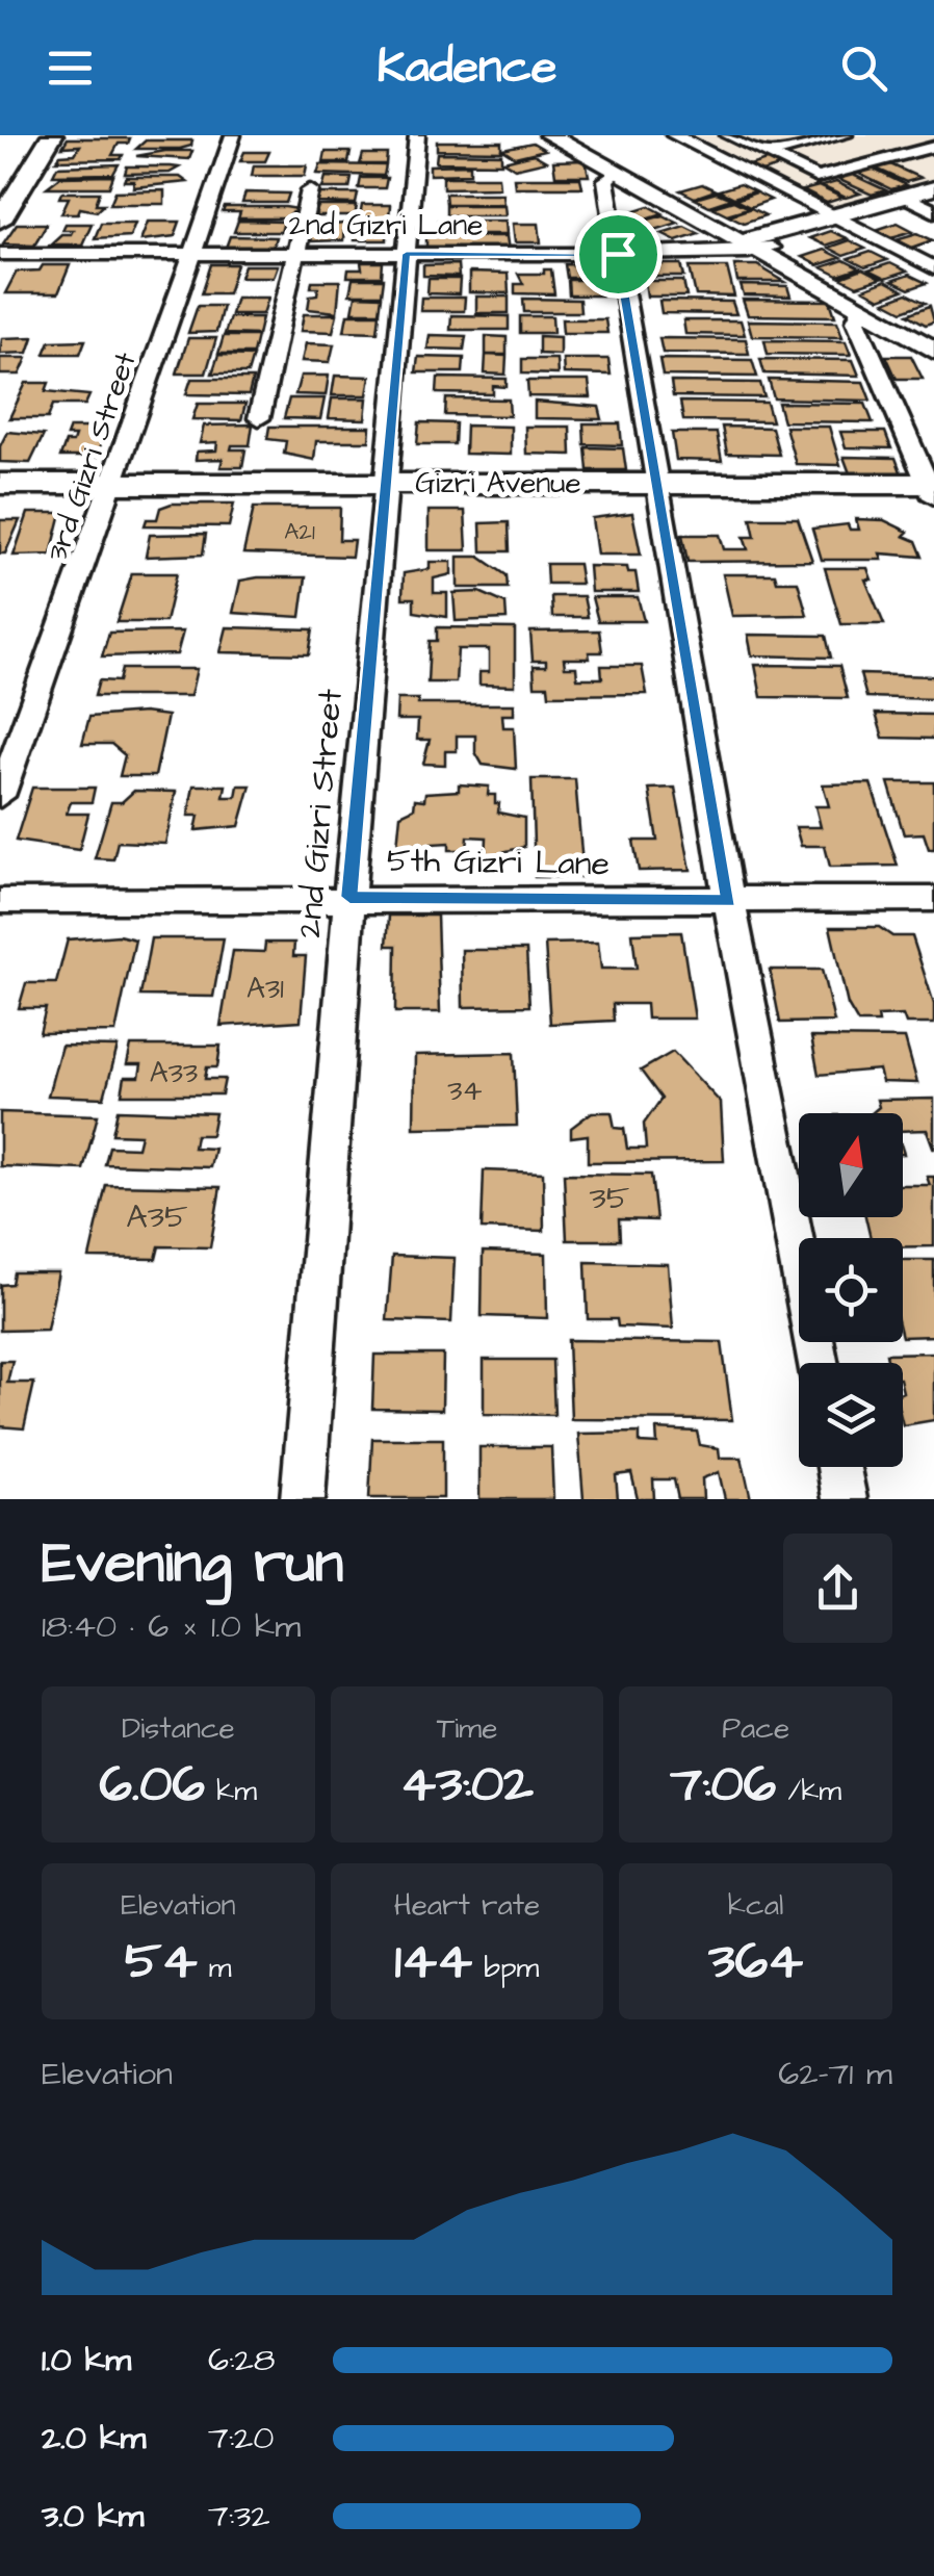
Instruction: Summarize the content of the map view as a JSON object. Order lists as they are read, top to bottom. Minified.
{"streets":{"main road":["Gizri Avenue"],"street":["2nd Gizri Lane","3rd Gizri Street","2nd Gizri Street","5th Gizri Lane"]},"crossings":[["2nd Gizri Lane","3rd Gizri Street"],["2nd Gizri Lane","2nd Gizri Street"],["3rd Gizri Street","Gizri Avenue"],["Gizri Avenue","2nd Gizri Street"],["2nd Gizri Street","5th Gizri Lane"]],"house_numbers":["A21","A31","A33","34","35","A35"],"north":"top","page":{"header":"Kadence","heading":["Evening run","18:40 · 6 × 1.0 km"],"stats":[["Distance","6.06 km"],["Time","43:02"],["Pace","7:06 /km"],["Elevation","54 m"],["Heart rate","144 bpm"],["kcal","364"]],"chart":["Elevation","62–71 m"],"list":[{"name":"1.0 km","note":"6:28"},{"name":"2.0 km","note":"7:20"},{"name":"3.0 km","note":"7:32"}]}}
